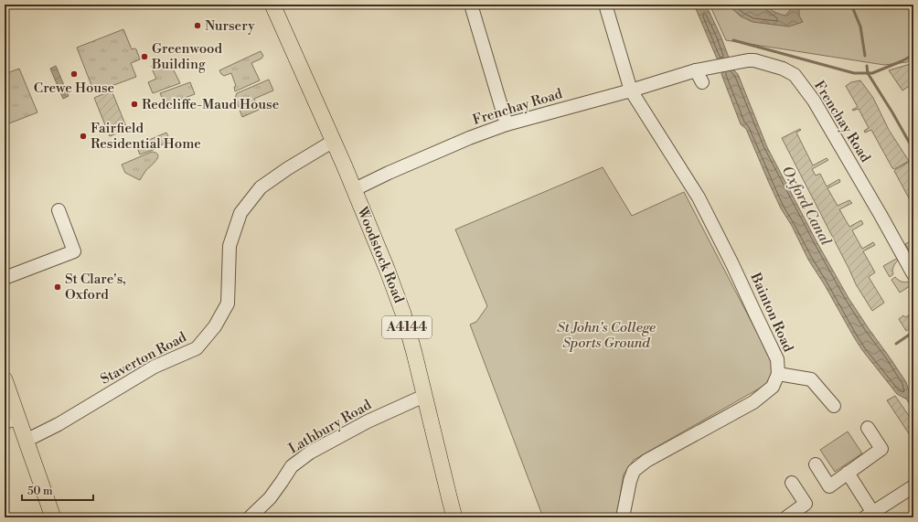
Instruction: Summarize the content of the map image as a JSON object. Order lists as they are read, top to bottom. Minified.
{"streets":{"main road":["Woodstock Road","A4144"],"street":["Frenchay Road","Bainton Road","Staverton Road","Lathbury Road"]},"crossings":[["Frenchay Road","Woodstock Road"],["Frenchay Road","Bainton Road"],["Woodstock Road","Staverton Road"],["Woodstock Road","Lathbury Road"]],"water":["Oxford Canal"],"parks":["St John's College Sports Ground"],"places":["Nursery","Greenwood Building","Crewe House","Redcliffe-Maud House","Fairfield Residential Home","St Clare's, Oxford"],"scale_bar":"50 m"}
